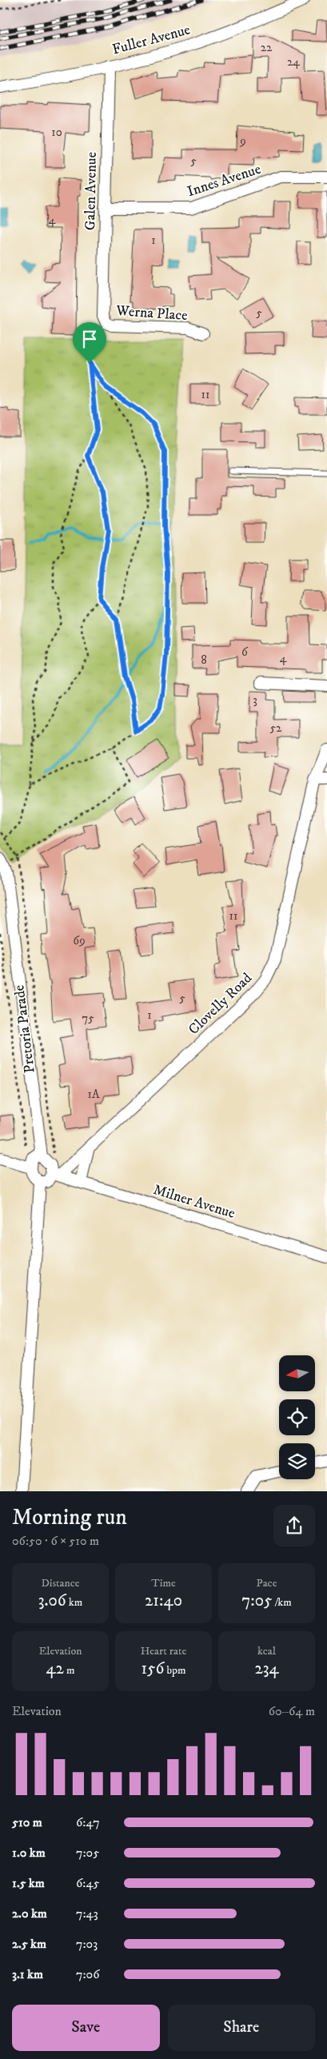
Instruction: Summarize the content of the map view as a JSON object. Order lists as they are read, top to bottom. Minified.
{"streets":{"street":["Fuller Avenue","Innes Avenue","Galen Avenue","Werna Place","Clovelly Road","Pretoria Parade","Milner Avenue"]},"crossings":[["Fuller Avenue","Galen Avenue"],["Innes Avenue","Galen Avenue"],["Galen Avenue","Werna Place"],["Clovelly Road","Pretoria Parade"],["Clovelly Road","Milner Avenue"],["Pretoria Parade","Milner Avenue"]],"house_numbers":["22","24","10","9","5","4","1","5","11","6","4","8","3","52","11","69","5","1","75","1A"],"north":"left","page":{"heading":["Morning run","06:50 · 6 × 510 m"],"stats":[["Distance","3.06 km"],["Time","21:40"],["Pace","7:05 /km"],["Elevation","42 m"],["Heart rate","156 bpm"],["kcal","234"]],"chart":["Elevation","60–64 m"],"list":[{"name":"510 m","note":"6:47"},{"name":"1.0 km","note":"7:05"},{"name":"1.5 km","note":"6:45"},{"name":"2.0 km","note":"7:43"},{"name":"2.5 km","note":"7:03"},{"name":"3.1 km","note":"7:06"}],"buttons":["Save","Share"]}}
